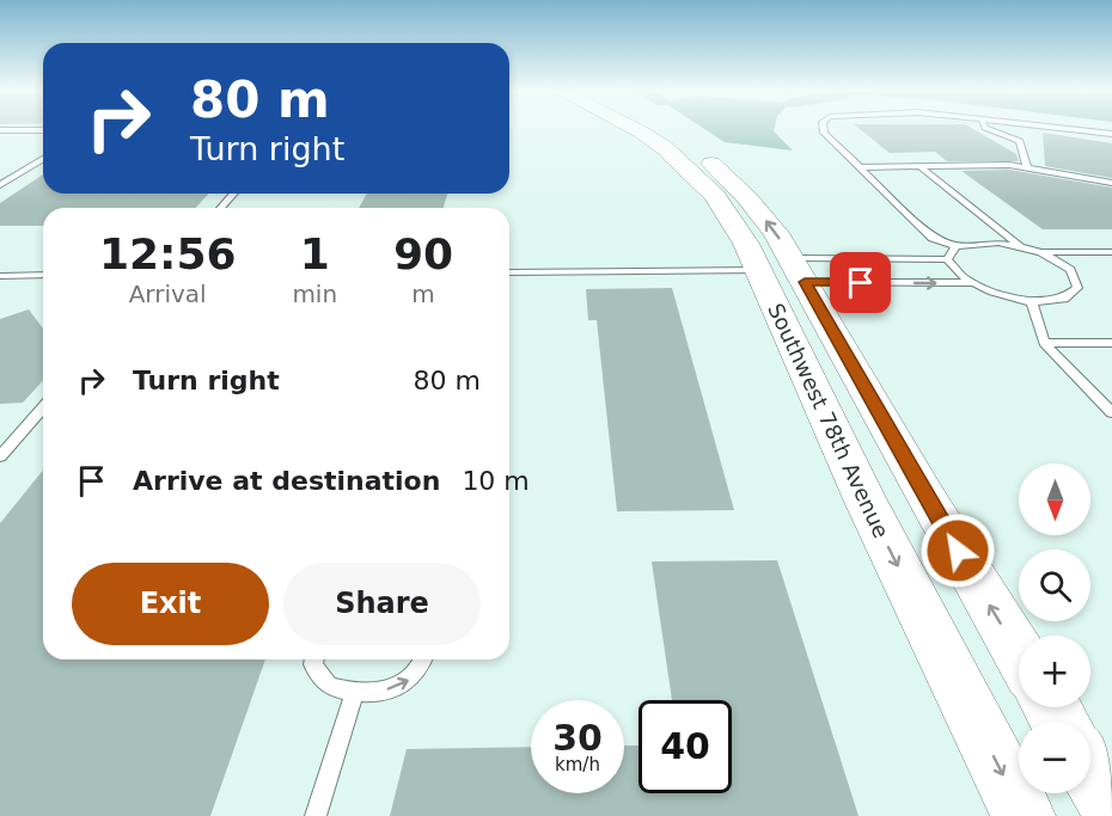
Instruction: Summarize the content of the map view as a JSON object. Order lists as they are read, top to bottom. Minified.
{"streets":{"street":["Southwest 78th Avenue"]},"north":"bottom","page":{"turn":["80 m","Turn right"],"eta":["12:56","Arrival","1","min","90","m"],"list":[{"name":"Turn right","value":"80 m"},{"name":"Arrive at destination","value":"10 m"}],"map_buttons":["+","−"],"buttons":["Exit","Share"],"speed":"30 km/h","limit":"40"}}
